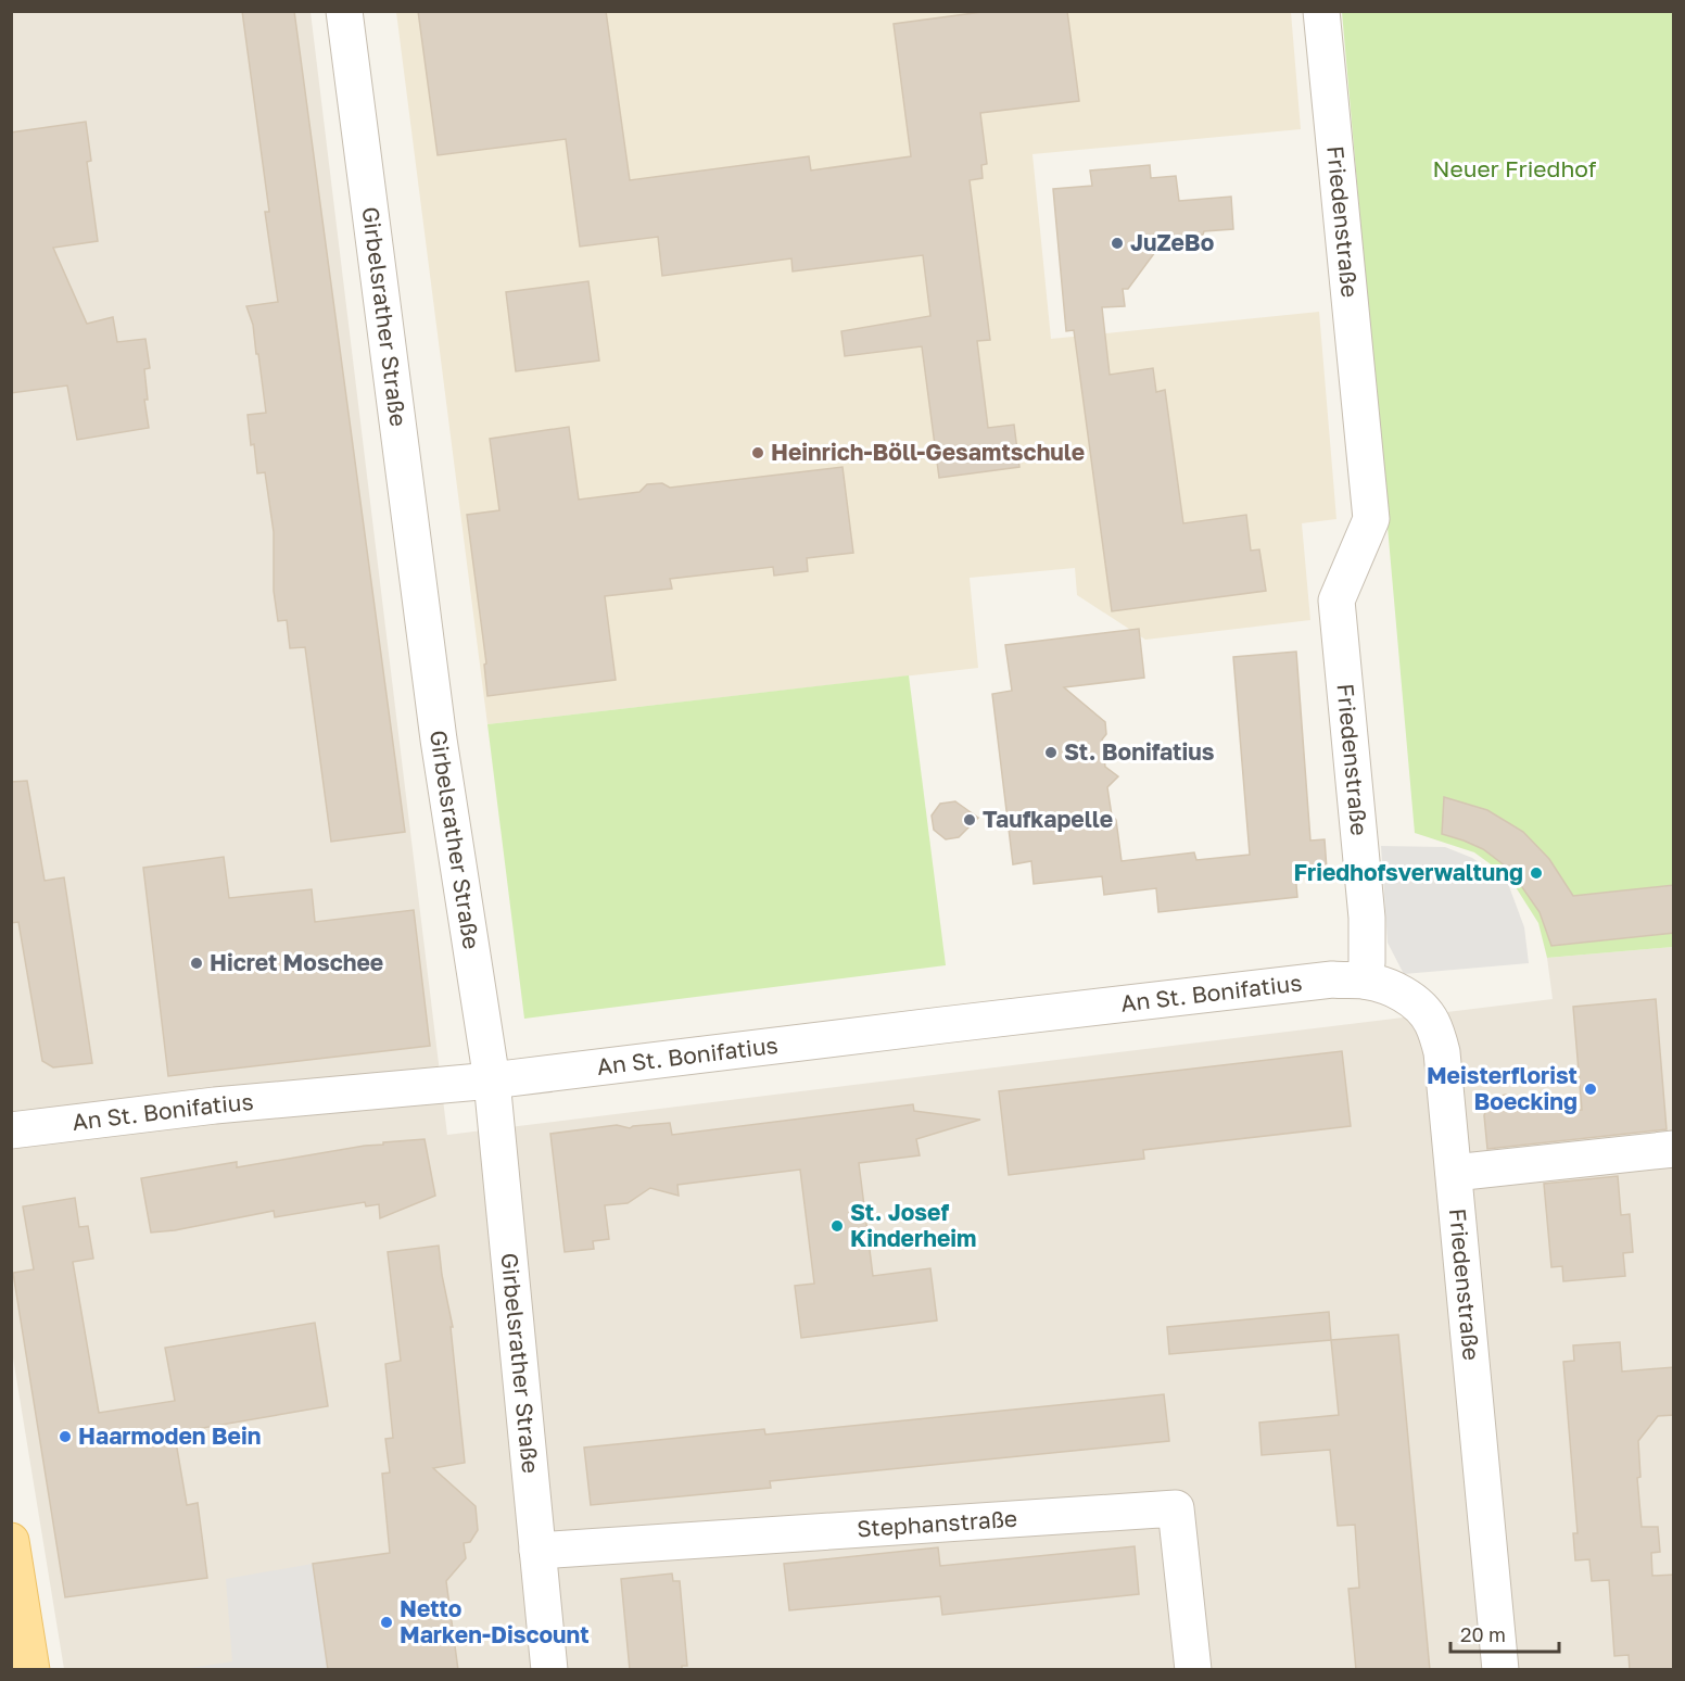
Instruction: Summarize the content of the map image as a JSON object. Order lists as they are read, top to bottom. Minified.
{"streets":{"street":["Friedenstraße","Girbelsrather Straße","An St. Bonifatius","Stephanstraße"]},"crossings":[["Friedenstraße","An St. Bonifatius"],["Girbelsrather Straße","An St. Bonifatius"],["Girbelsrather Straße","Stephanstraße"]],"parks":["Neuer Friedhof"],"places":["JuZeBo","Heinrich-Böll-Gesamtschule","St. Bonifatius","Taufkapelle","Friedhofsverwaltung","Hicret Moschee","Meisterflorist Boecking","St. Josef Kinderheim","Haarmoden Bein","Netto Marken-Discount"],"scale_bar":"20 m"}
